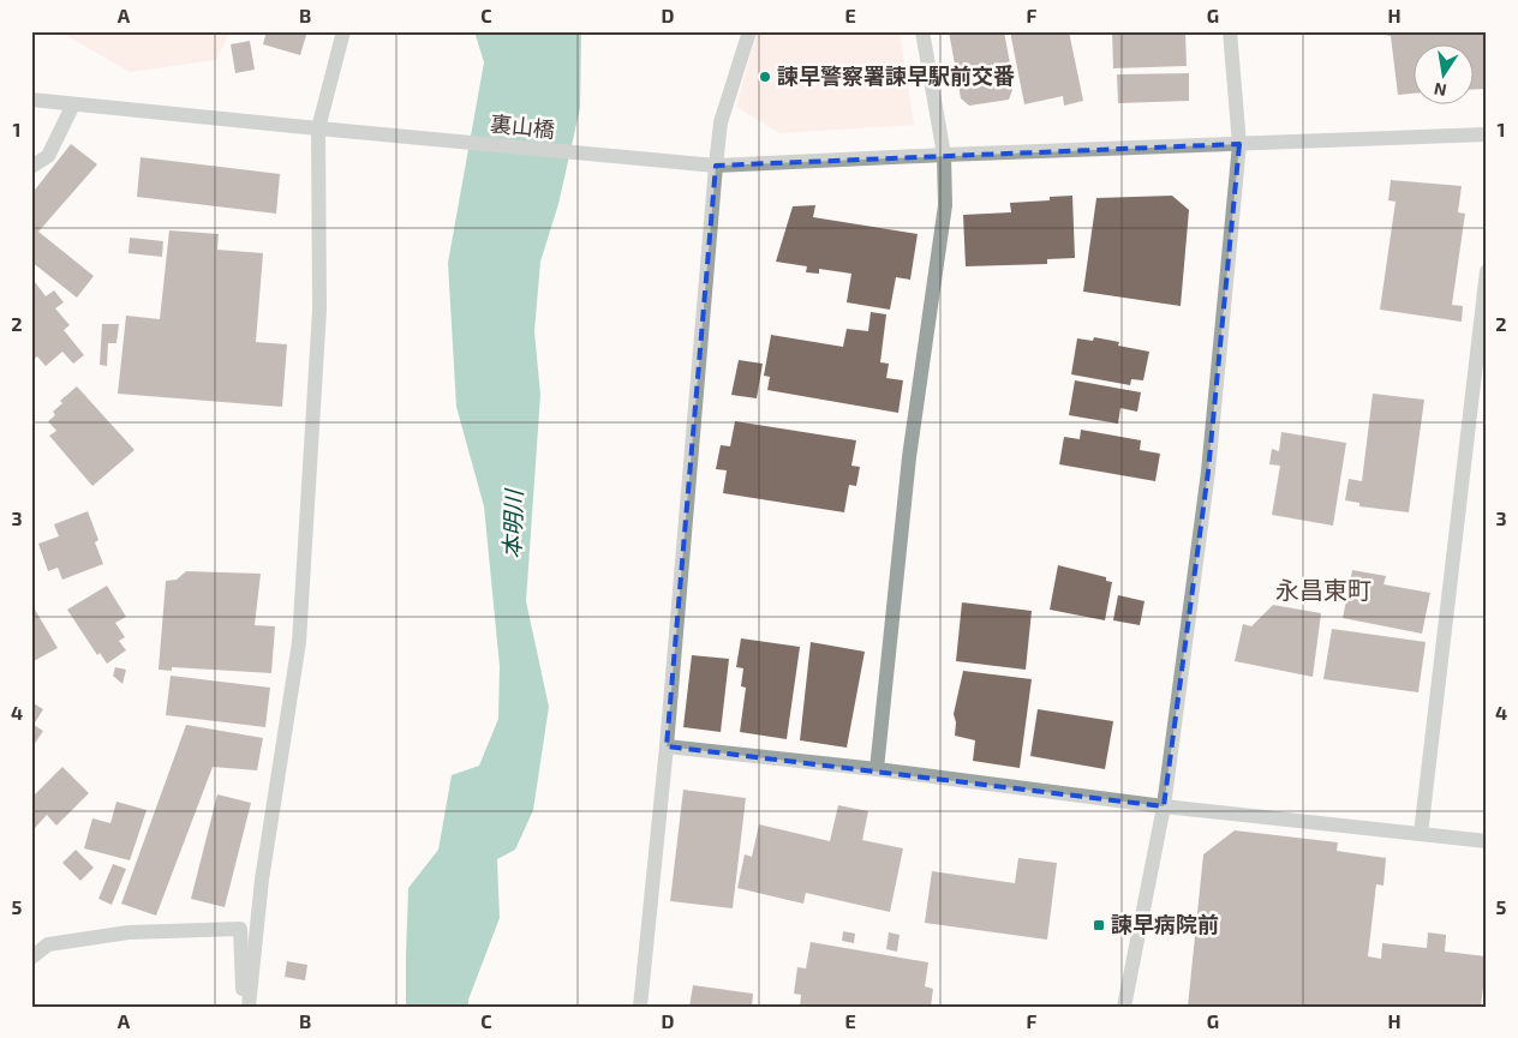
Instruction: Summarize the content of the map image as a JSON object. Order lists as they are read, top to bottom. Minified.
{"streets":{"street":["裏山橋"]},"districts":["永昌東町"],"water":["本明川"],"places":{"other":["諫早警察署諫早駅前交番"],"transit":["諫早病院前"]},"north":"bottom","grid":{"columns":["A","B","C","D","E","F","G","H"],"rows":["1","2","3","4","5"]}}
